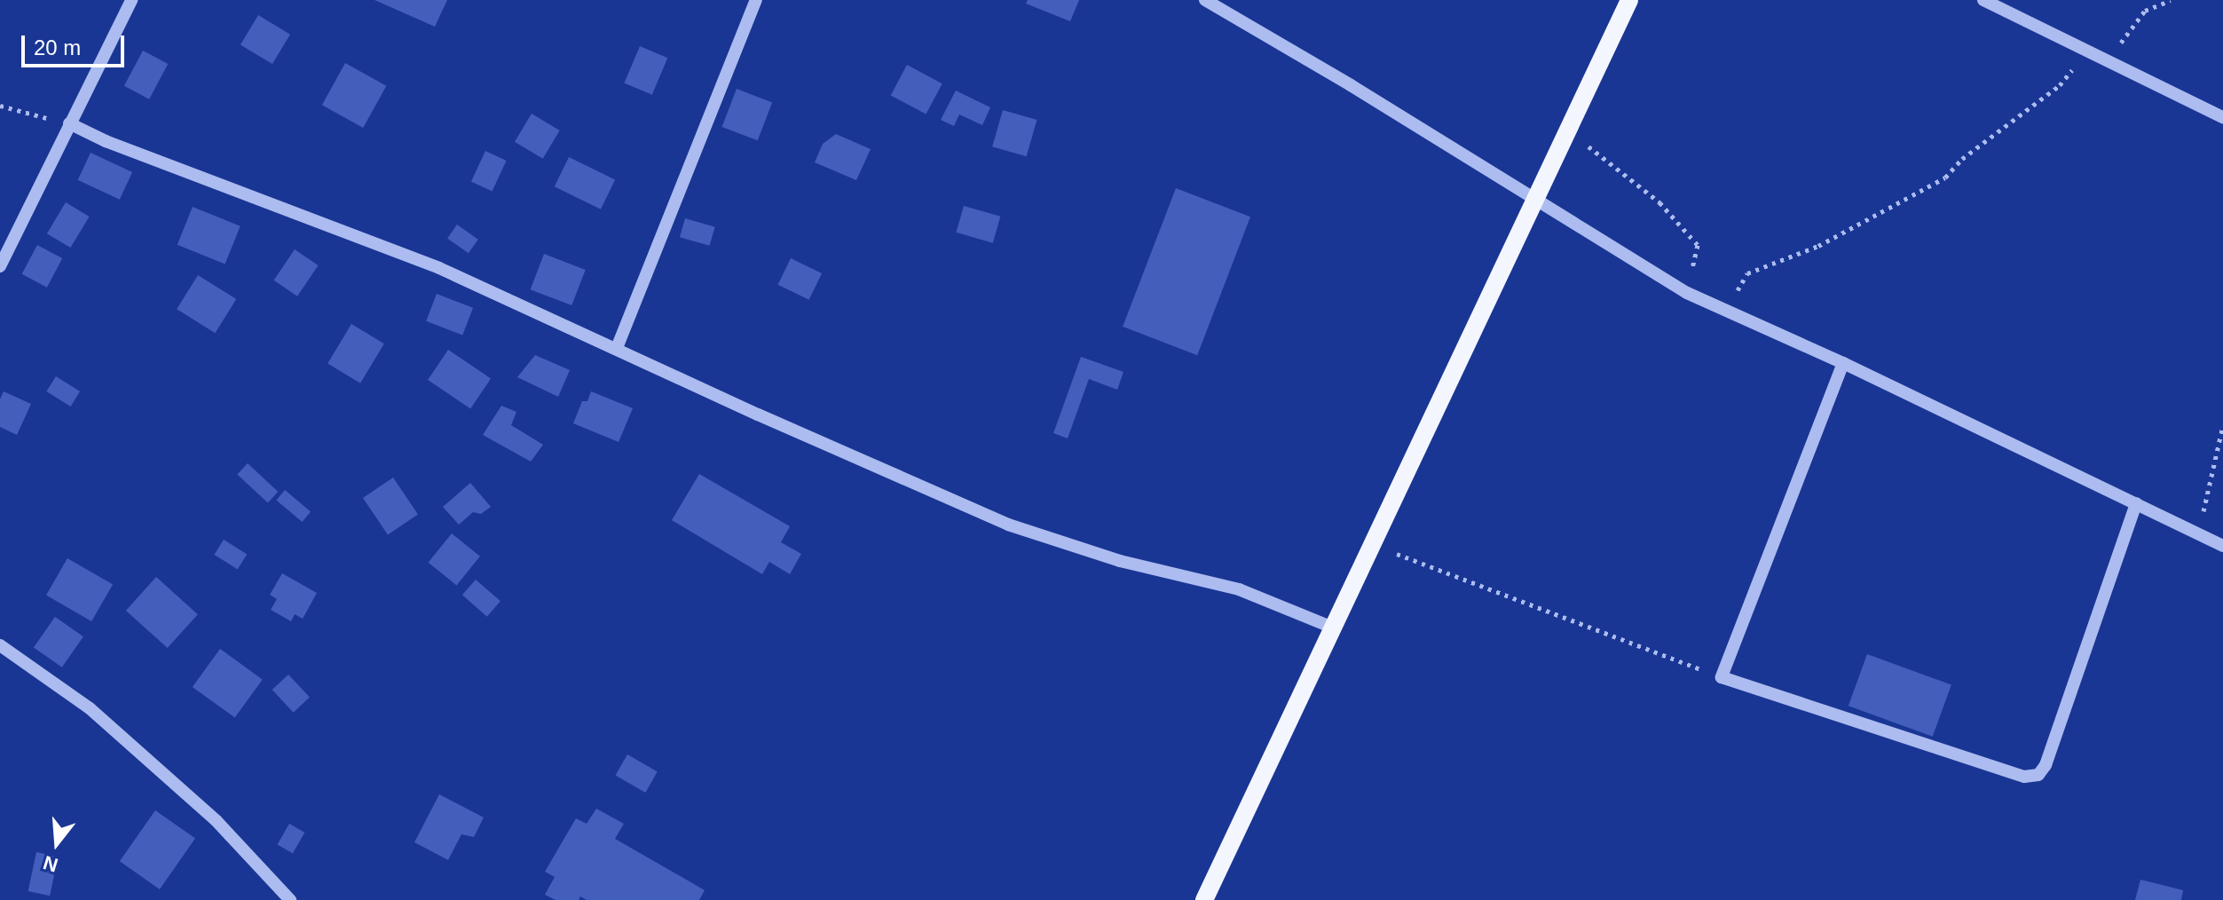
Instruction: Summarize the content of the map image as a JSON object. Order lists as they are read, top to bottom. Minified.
{"scale_bar":"20 m","north":"bottom"}
